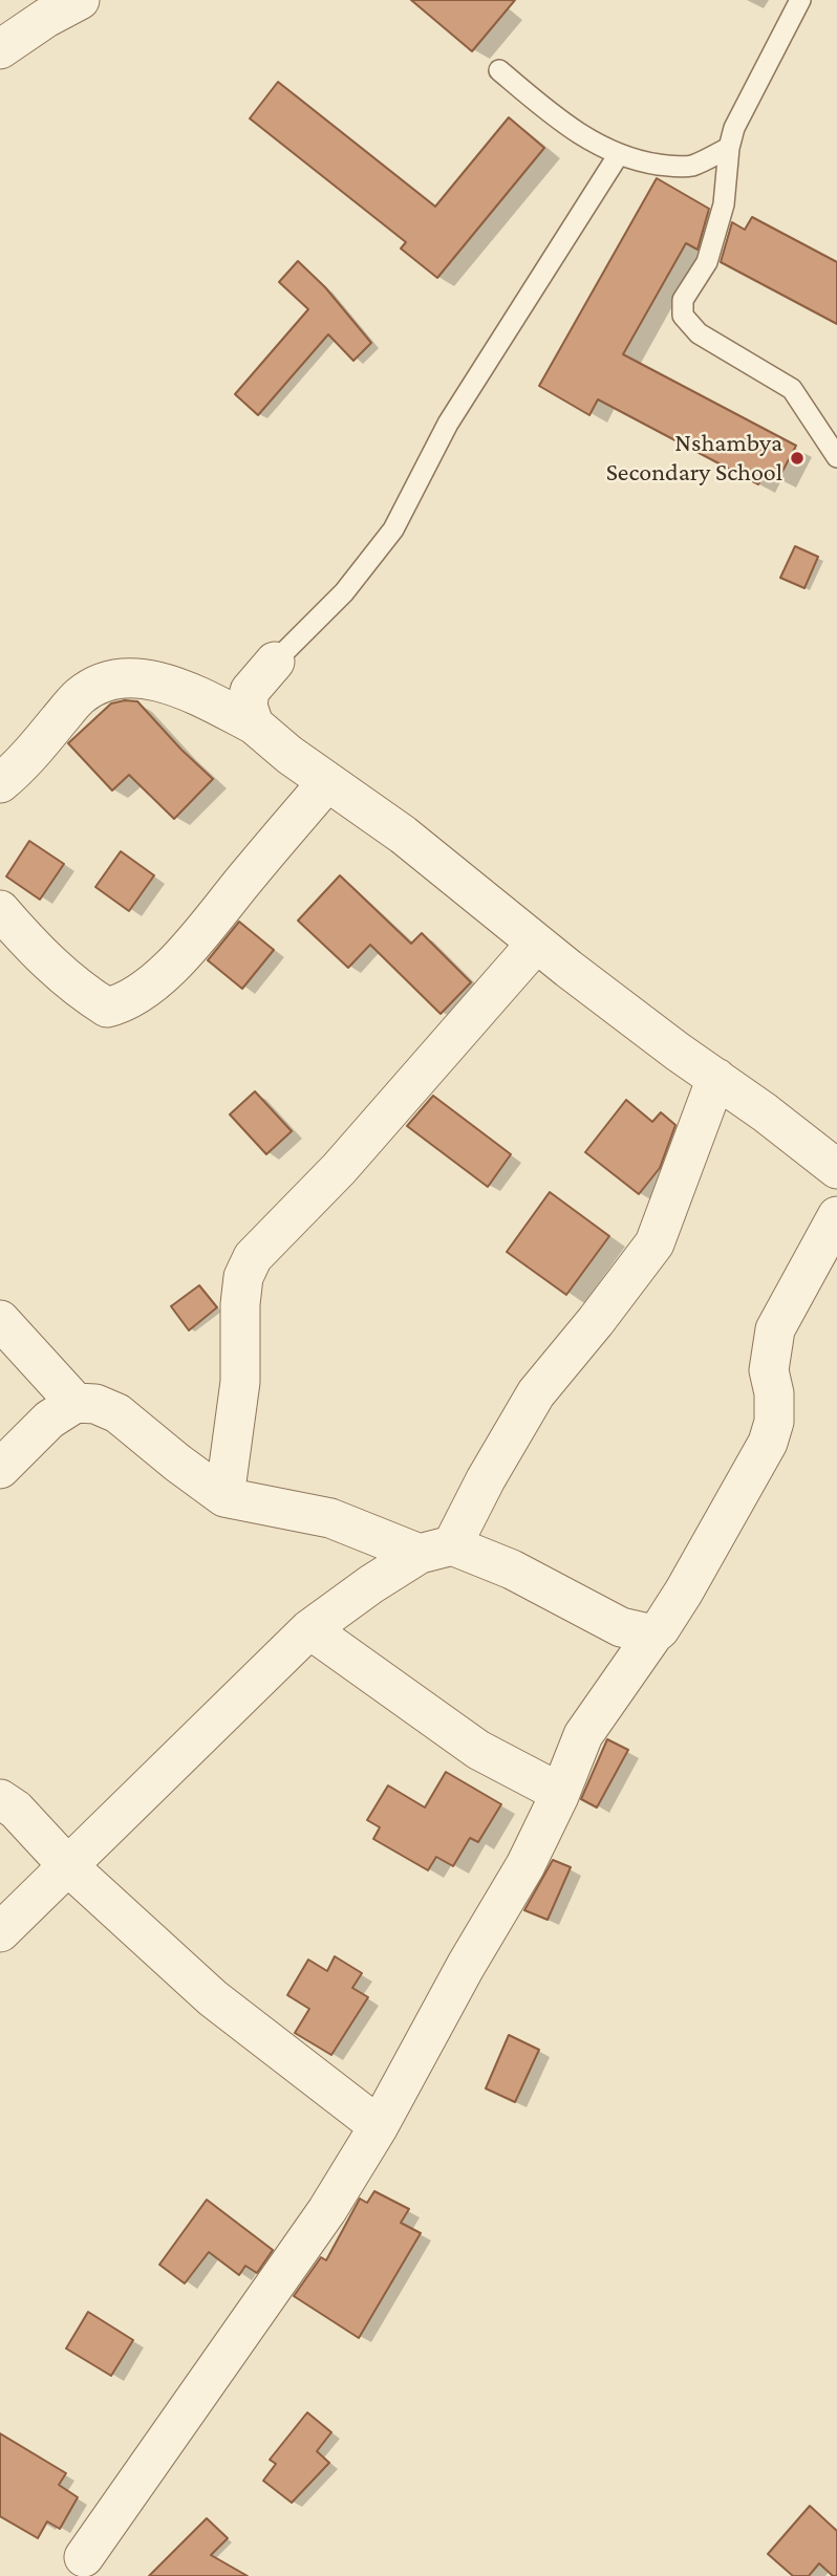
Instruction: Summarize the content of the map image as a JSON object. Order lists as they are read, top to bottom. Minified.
{"places":["Nshambya Secondary School"]}
